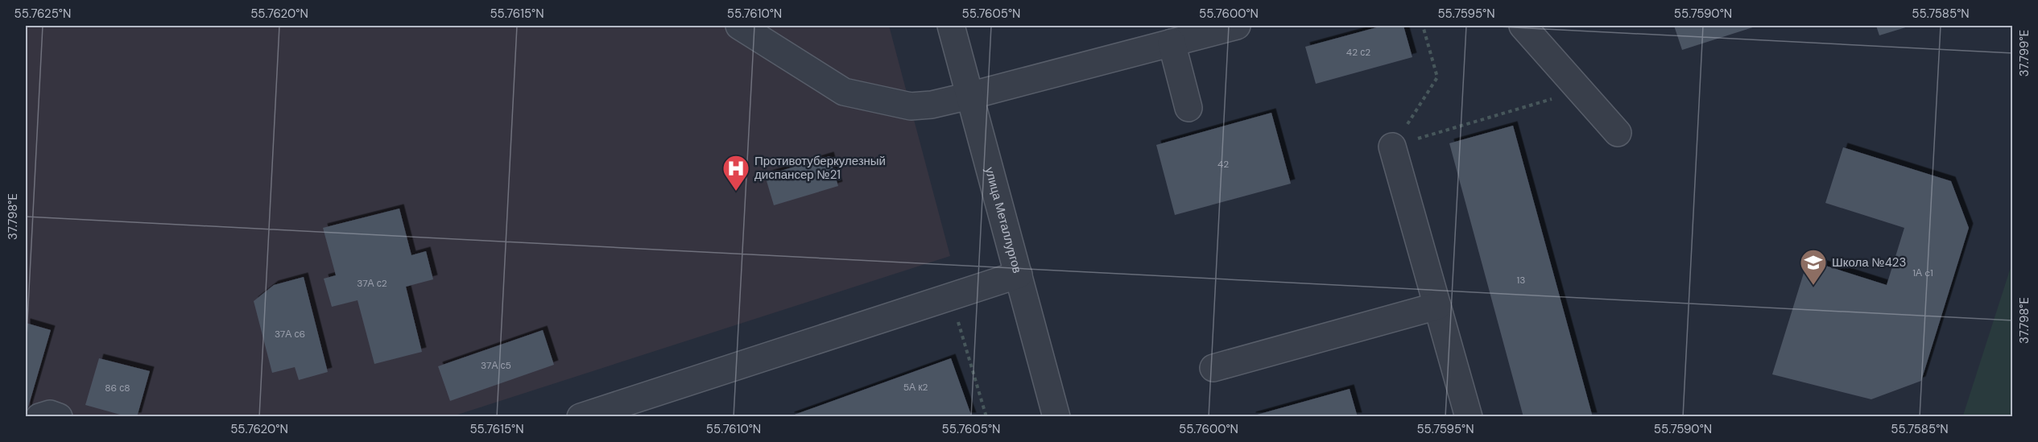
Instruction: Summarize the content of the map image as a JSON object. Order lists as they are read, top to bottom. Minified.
{"streets":{"street":["улица Металлургов"]},"places":{"hospital":["Противотуберкулезный диспансер №21"],"school or university":["Школа №423"]},"house_numbers":["42 с2","42","1А c1","13","37А с2","37А с6","37А с5","5А к2","86 с8"],"coordinates":["55.7625°N","55.7620°N","55.7615°N","55.7610°N","55.7605°N","55.7600°N","55.7595°N","55.7590°N","55.7585°N","37.799°E","37.798°E"]}
